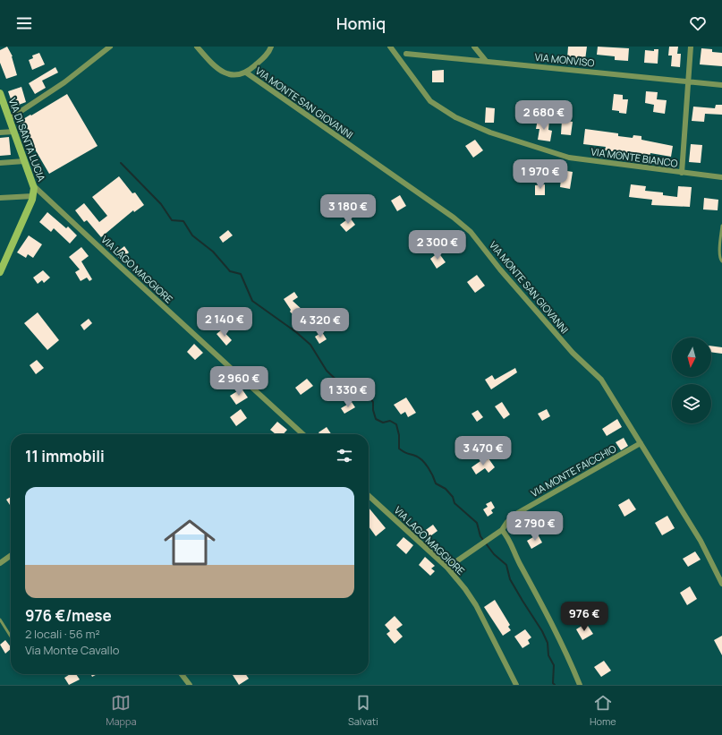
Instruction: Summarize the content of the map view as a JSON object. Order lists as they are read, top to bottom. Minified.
{"streets":{"street":["VIA MONVISO","VIA MONTE SAN GIOVANNI","VIA DI SANTA LUCIA","VIA MONTE BIANCO","VIA LAGO MAGGIORE","VIA MONTE FAICCHIO"]},"crossings":[["VIA MONTE SAN GIOVANNI","VIA MONTE FAICCHIO"],["VIA DI SANTA LUCIA","VIA LAGO MAGGIORE"],["VIA LAGO MAGGIORE","VIA MONTE FAICCHIO"]],"north":"bottom","page":{"header":"Homiq","price":["2 680 €","1 970 €","3 180 €","2 300 €","2 140 €","4 320 €","2 960 €","1 330 €","3 470 €","2 790 €","976 €"],"heading":"11 immobili","list":[{"name":"976 €/mese","note":"2 locali · 56 m² · Via Monte Cavallo"}],"tabs":["Mappa","Salvati","Home"]}}
